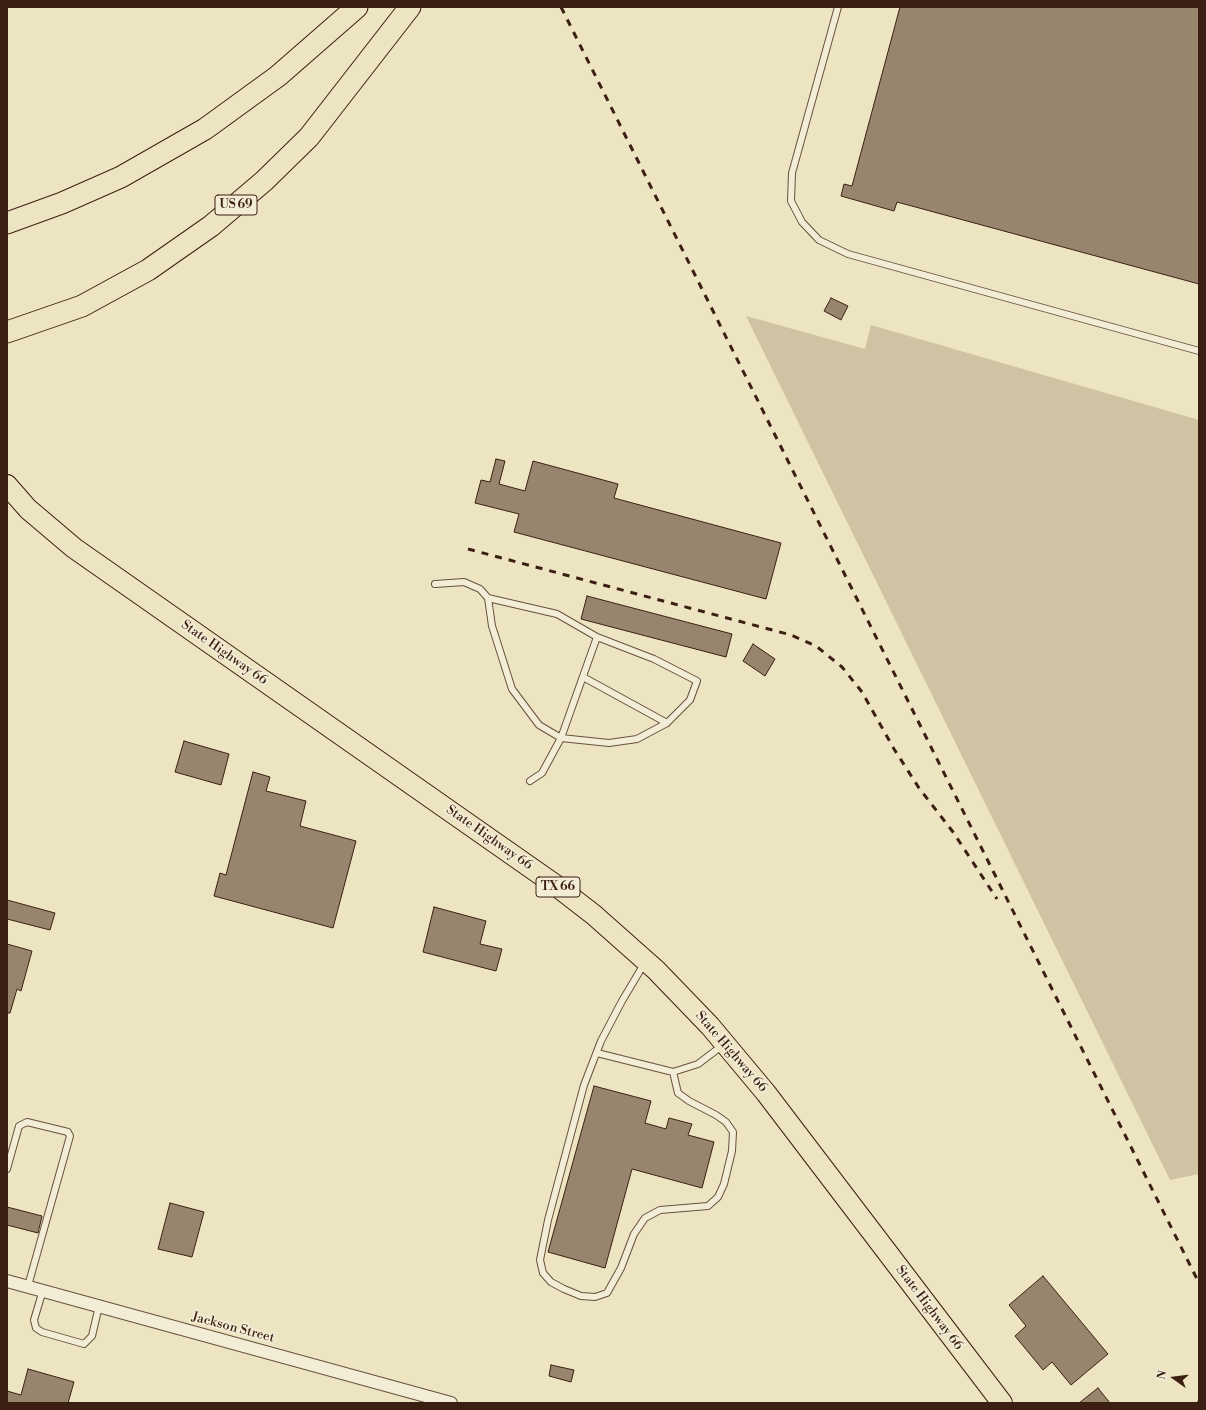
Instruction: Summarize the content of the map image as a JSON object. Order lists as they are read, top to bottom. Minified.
{"streets":{"highway":["US 69"],"main road":["State Highway 66","TX 66"],"street":["Jackson Street"]},"north":"left"}
